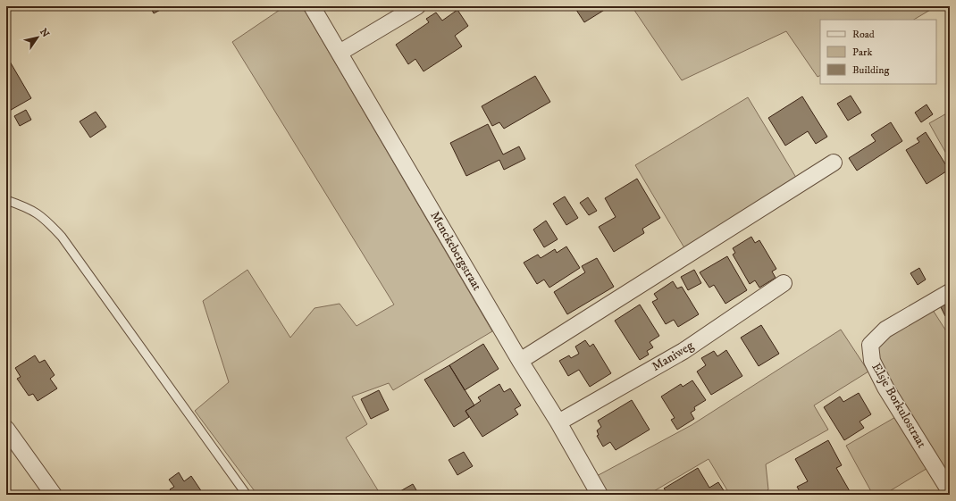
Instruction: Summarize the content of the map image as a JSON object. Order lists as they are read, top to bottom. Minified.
{"streets":{"street":["Menckebergstraat","Maniweg","Elsje Borkulostraat"]},"crossings":[["Menckebergstraat","Maniweg"]],"legend":["Road","Park","Building"],"north":"top right"}
